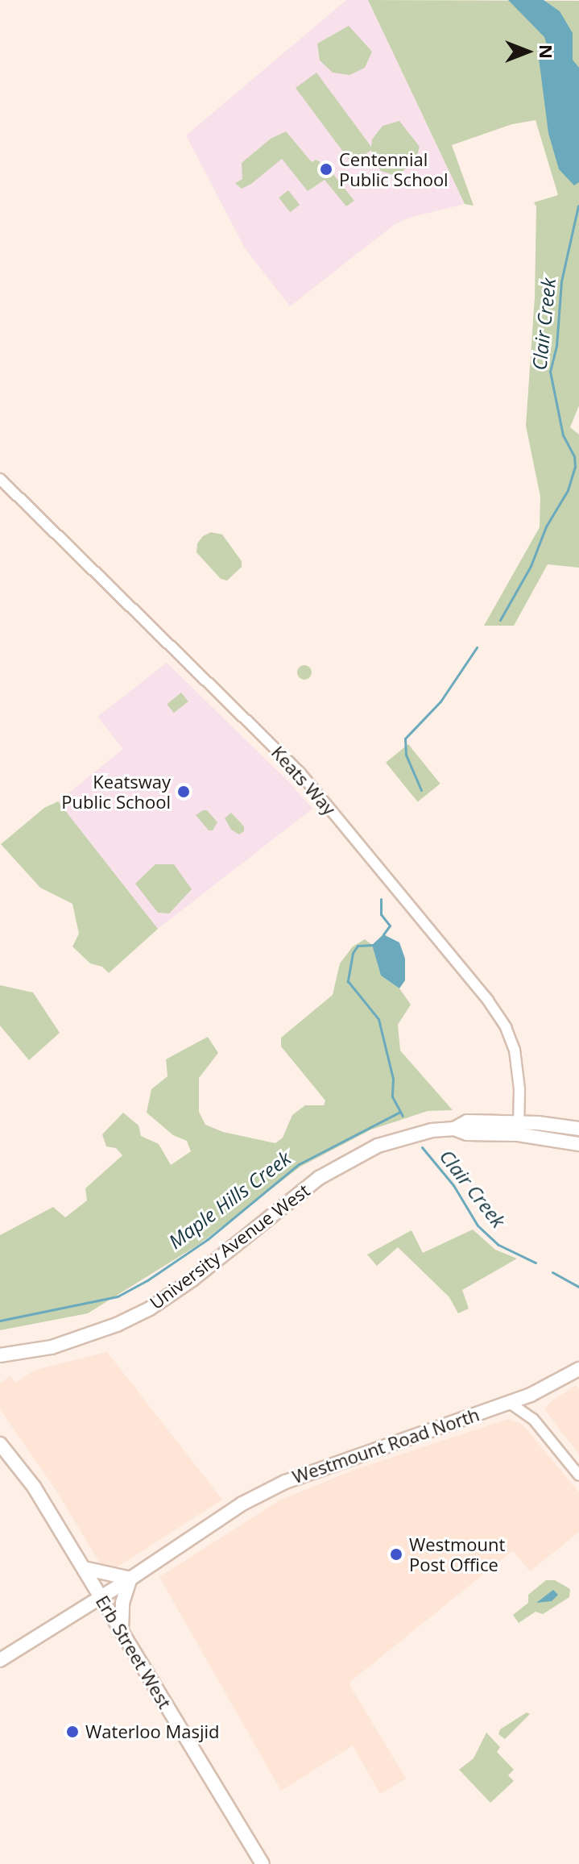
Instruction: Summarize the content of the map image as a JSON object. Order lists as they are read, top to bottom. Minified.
{"streets":{"main road":["University Avenue West","Westmount Road North","Erb Street West"],"street":["Keats Way"]},"crossings":[["Keats Way","University Avenue West"],["Westmount Road North","Erb Street West"]],"water":["Clair Creek","Maple Hills Creek"],"places":["Centennial Public School","Keatsway Public School","Westmount Post Office","Waterloo Masjid"],"north":"right"}
